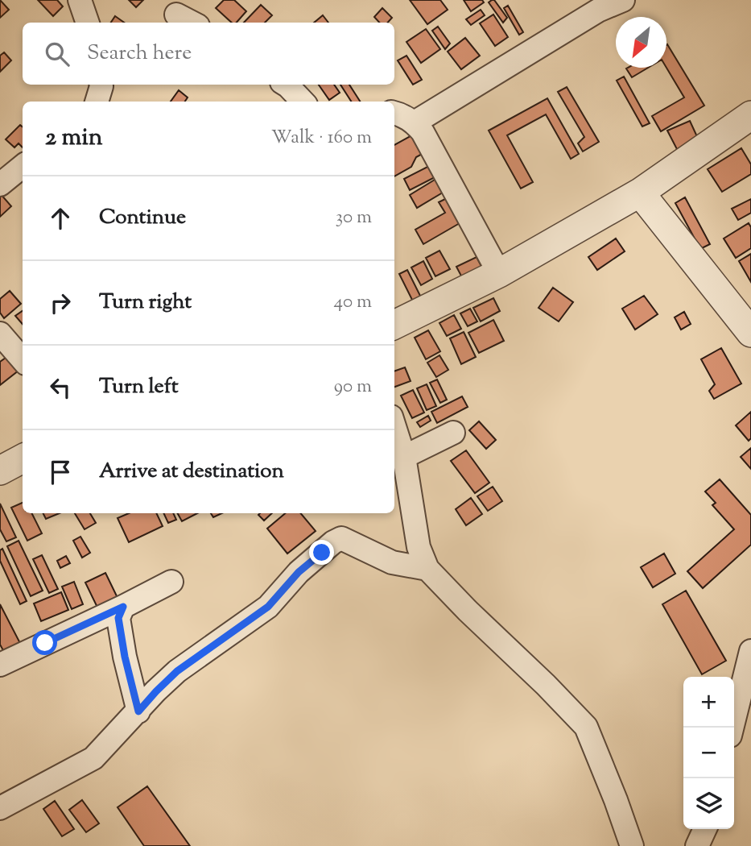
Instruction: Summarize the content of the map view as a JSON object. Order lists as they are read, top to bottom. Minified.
{"north":"bottom left","page":{"search":"Search here","heading":["2 min","Walk · 160 m"],"list":[["Continue","30 m"],["Turn right","40 m"],["Turn left","90 m"],"Arrive at destination"],"map_buttons":["+","−"]}}
